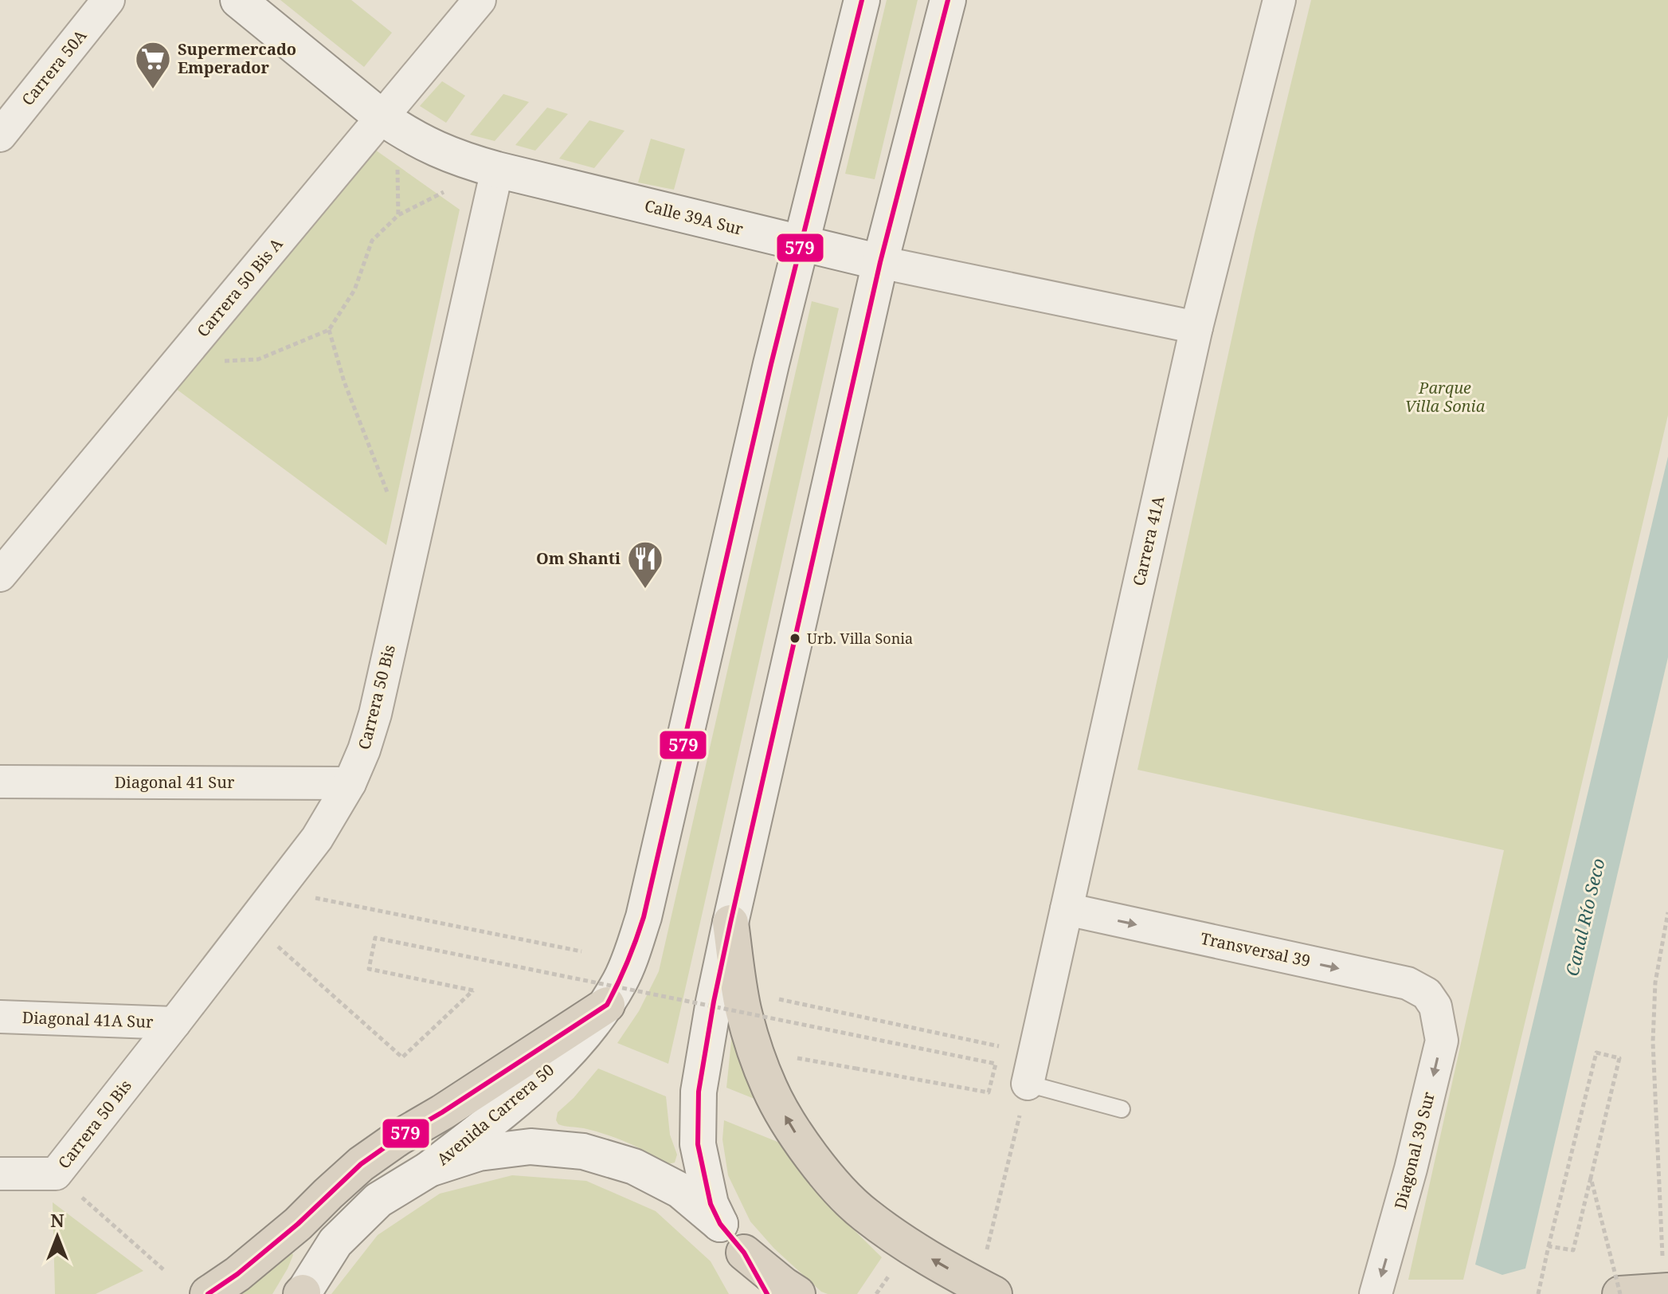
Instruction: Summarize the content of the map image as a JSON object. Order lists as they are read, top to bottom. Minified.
{"streets":{"main road":["Calle 39A Sur","Avenida Carrera 50"],"street":["Carrera 50A","Carrera 50 Bis A","Carrera 41A","Carrera 50 Bis","Diagonal 41 Sur","Transversal 39","Diagonal 41A Sur","Diagonal 39 Sur"]},"crossings":[["Calle 39A Sur","Carrera 50 Bis A"],["Calle 39A Sur","Carrera 41A"],["Calle 39A Sur","Carrera 50 Bis"],["Calle 39A Sur","Avenida Carrera 50"],["Carrera 41A","Transversal 39"],["Carrera 50 Bis","Diagonal 41 Sur"],["Carrera 50 Bis","Diagonal 41A Sur"],["Transversal 39","Diagonal 39 Sur"]],"one_way":["Transversal 39","Diagonal 39 Sur"],"water":["Canal Río Seco"],"parks":["Parque Villa Sonia"],"places":{"supermarket":["Supermercado Emperador"],"restaurant":["Om Shanti"],"other":["Urb. Villa Sonia"]},"lines":["transit line 579"],"north":"top"}
